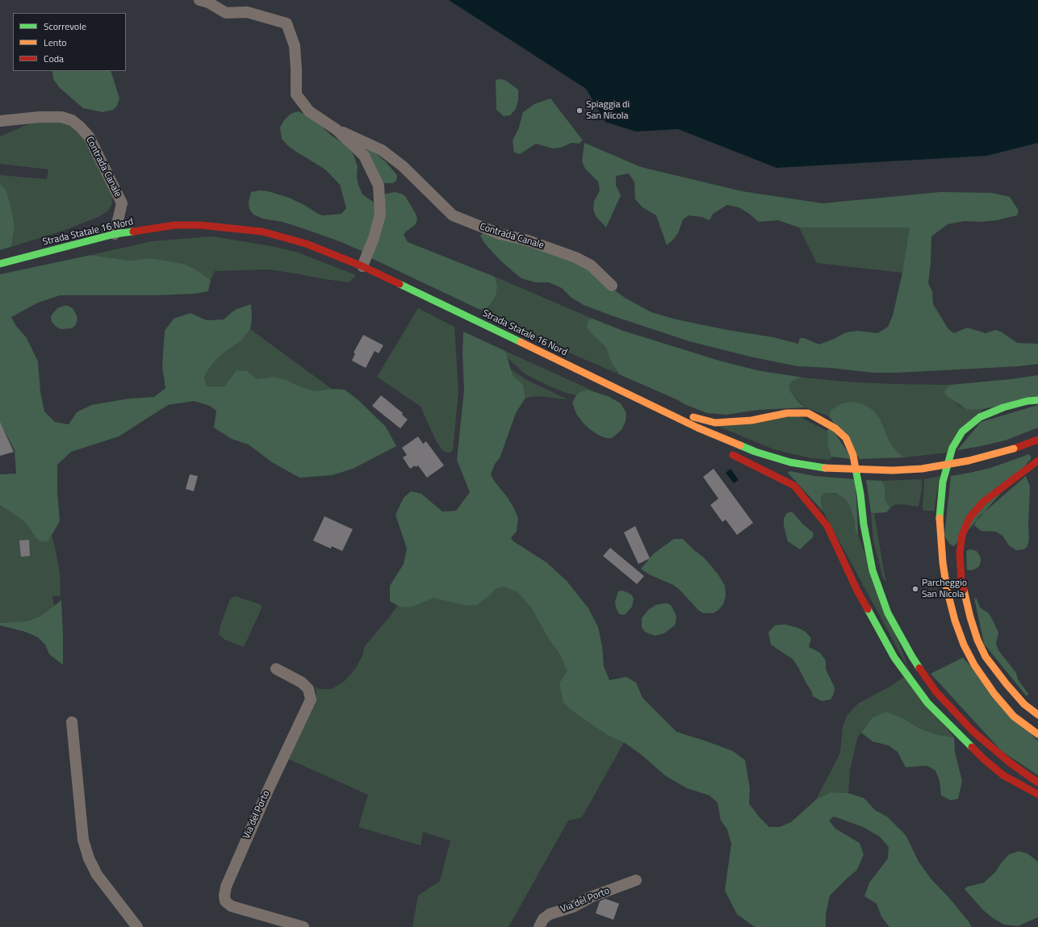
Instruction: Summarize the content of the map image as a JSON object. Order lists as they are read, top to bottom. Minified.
{"streets":{"main road":["Strada Statale 16 Nord"],"street":["Contrada Canale","Via del Porto"]},"crossings":[["Contrada Canale","Strada Statale 16 Nord"]],"places":["Spiaggia di San Nicola","Parcheggio San Nicola"],"legend":["Scorrevole","Lento","Coda"]}
